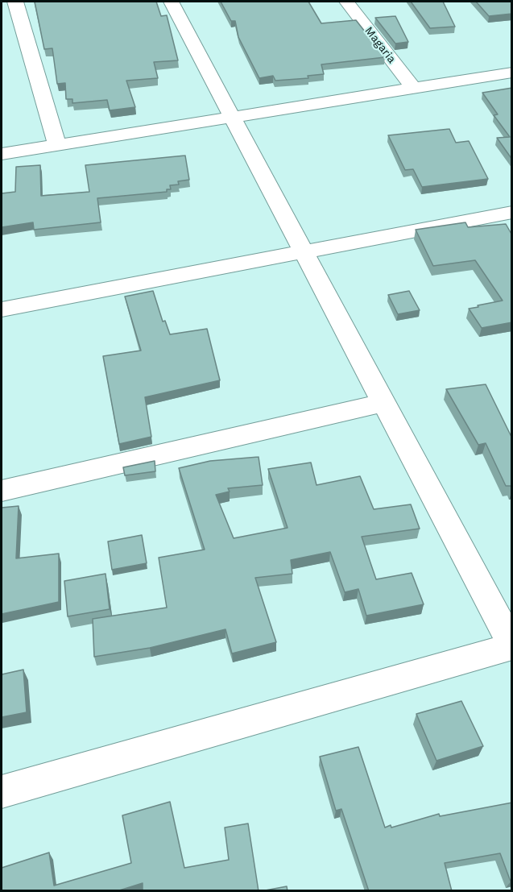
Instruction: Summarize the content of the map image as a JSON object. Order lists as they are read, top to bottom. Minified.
{"streets":{"street":["Magaria"]}}
